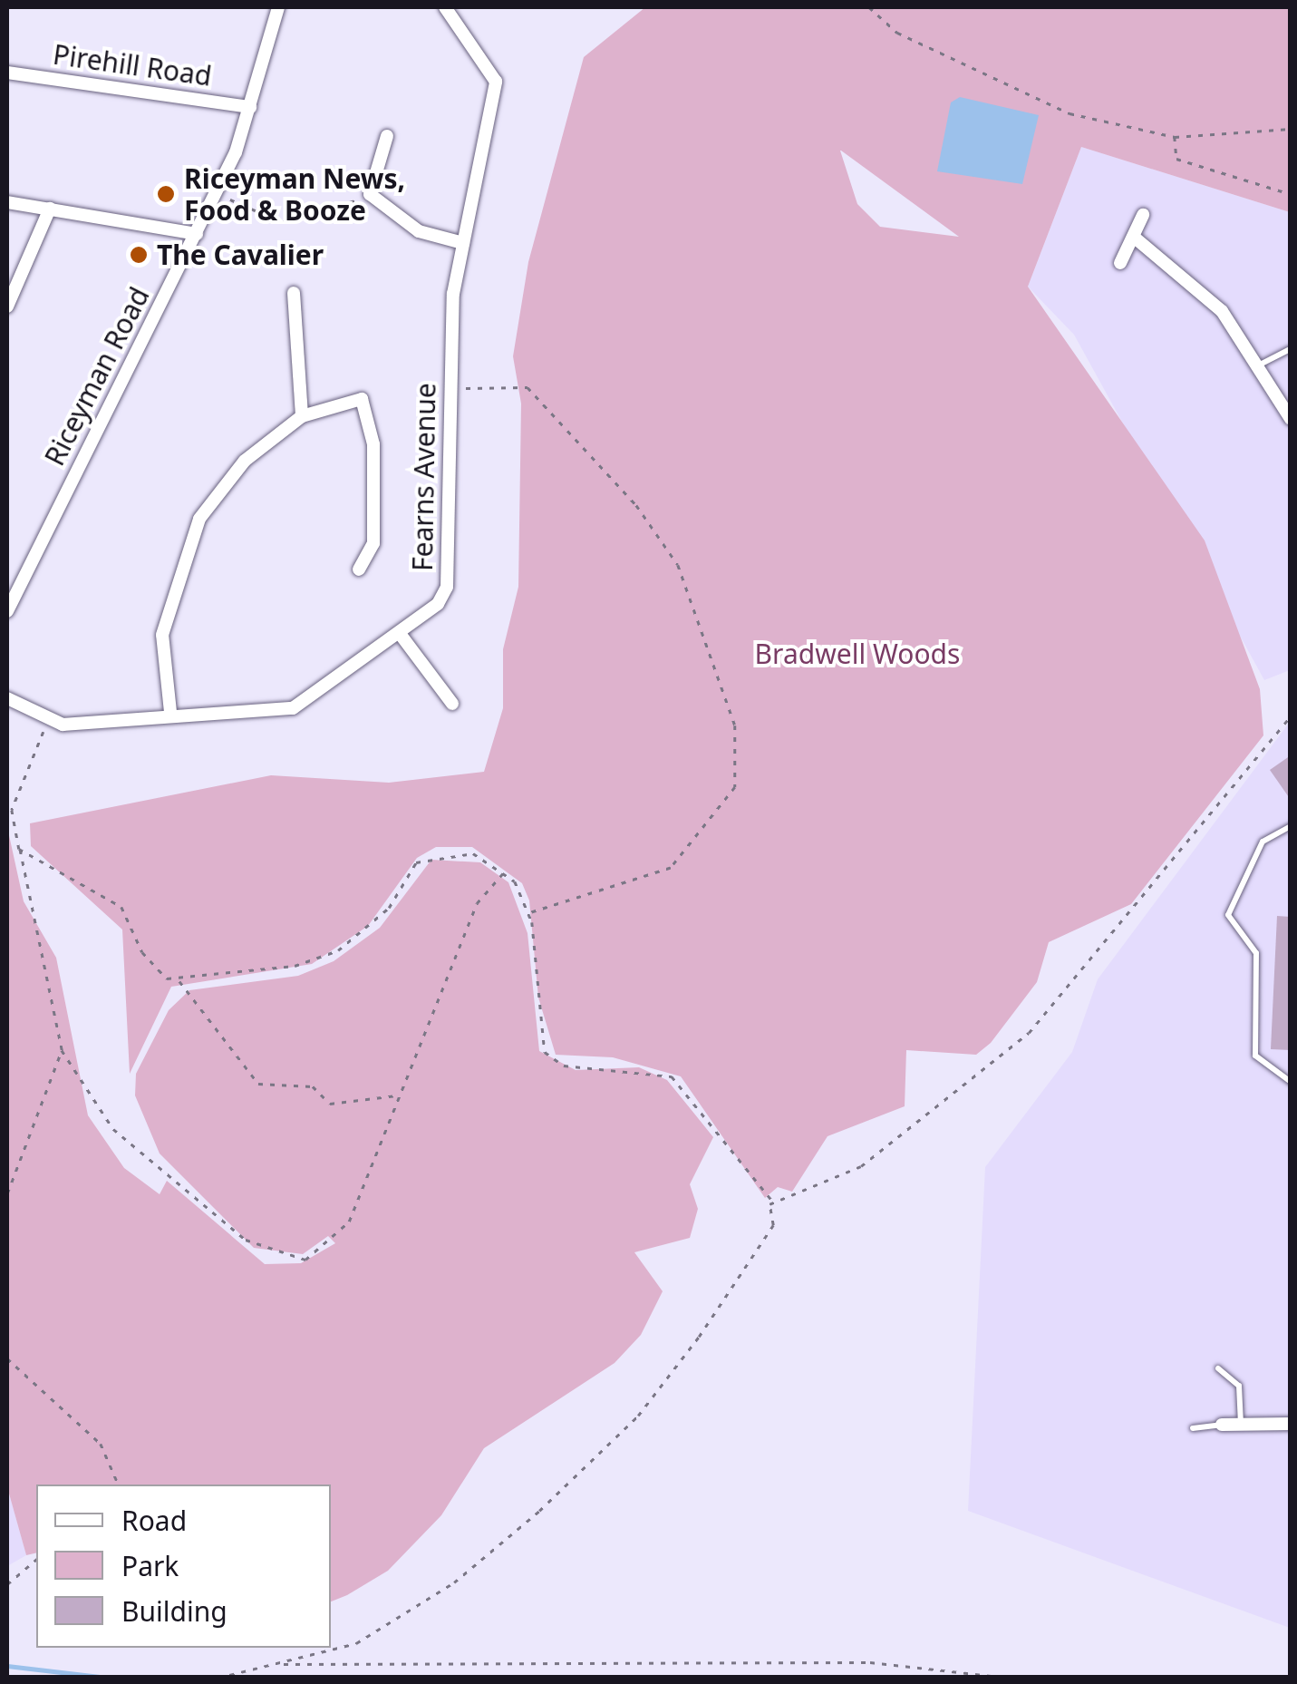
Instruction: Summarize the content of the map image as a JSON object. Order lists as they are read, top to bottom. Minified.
{"streets":{"street":["Pirehill Road","Riceyman Road","Fearns Avenue"]},"crossings":[["Pirehill Road","Riceyman Road"]],"parks":["Bradwell Woods"],"places":["Riceyman News, Food & Booze","The Cavalier"],"legend":["Road","Park","Building"]}
